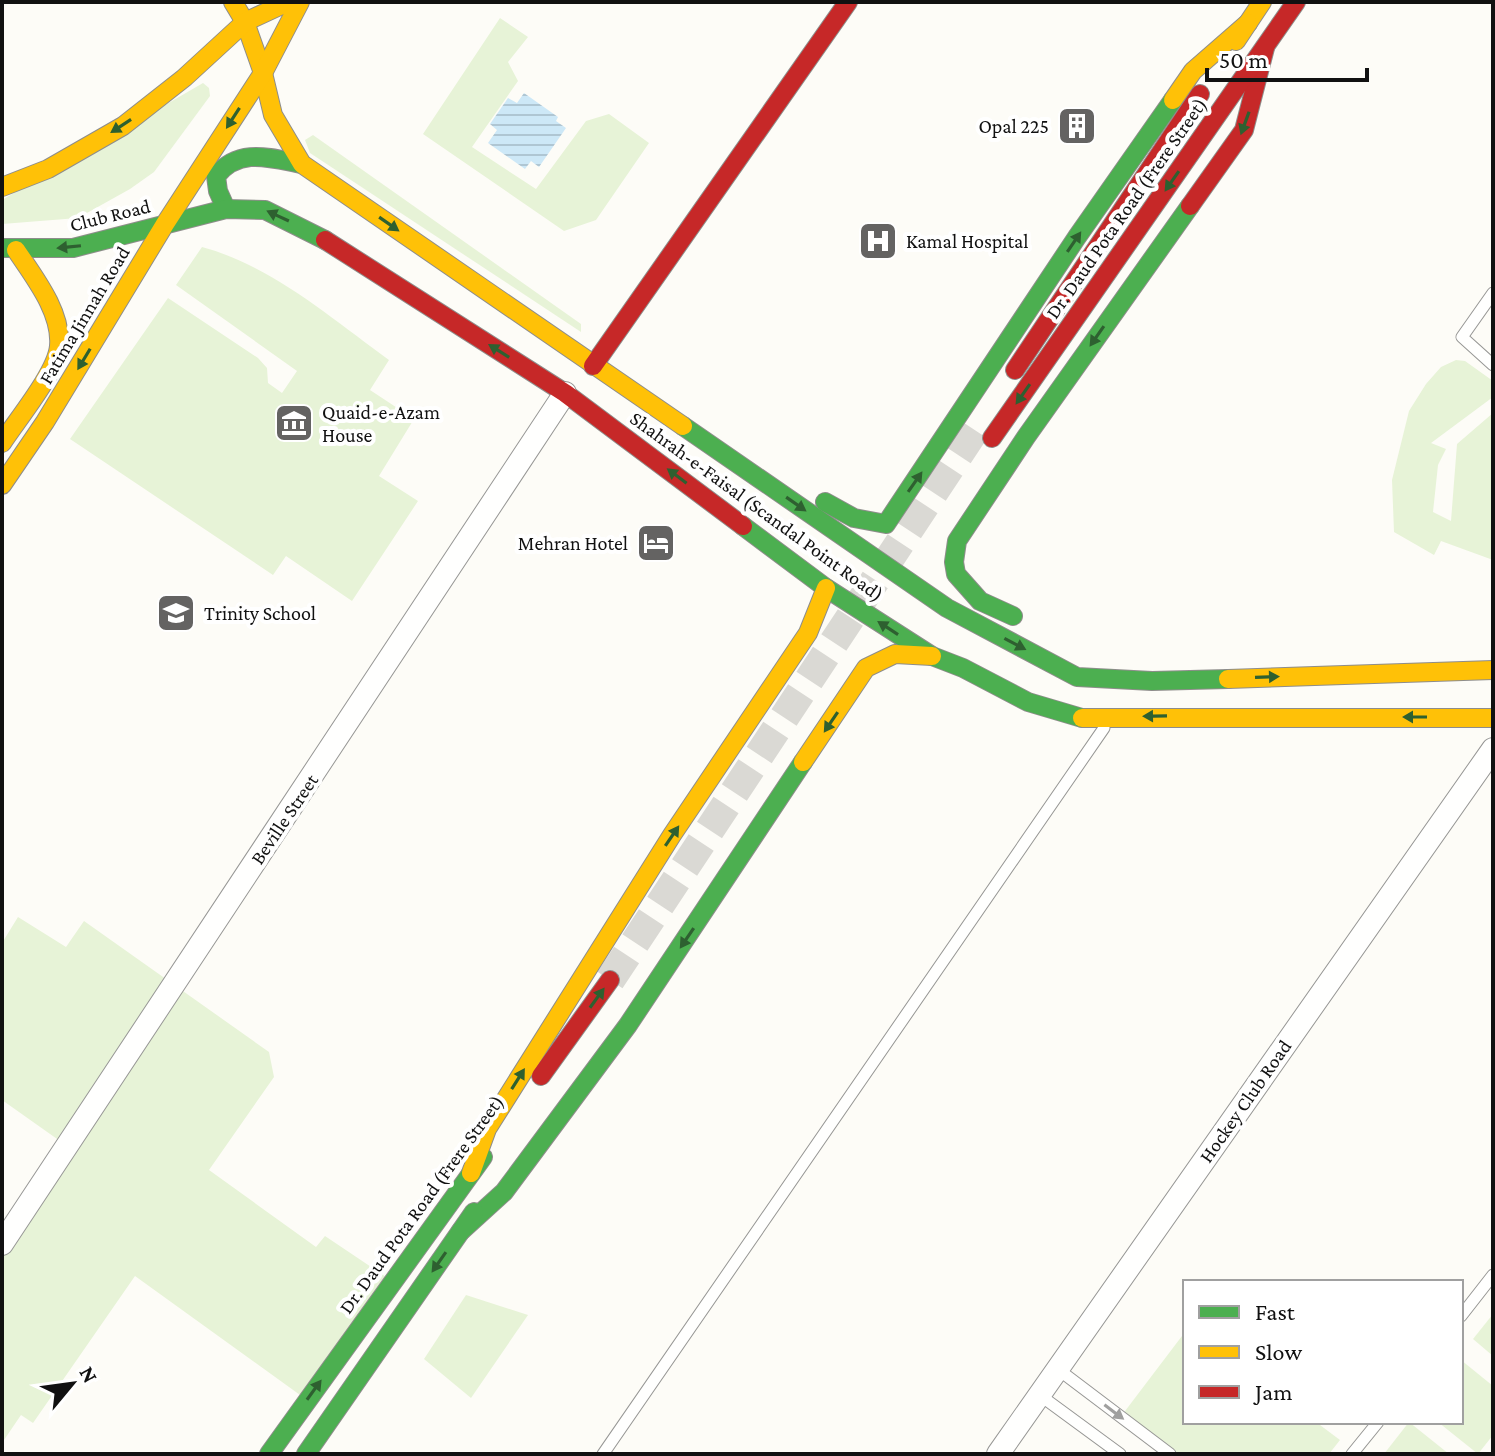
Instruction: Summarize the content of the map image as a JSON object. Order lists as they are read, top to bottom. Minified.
{"streets":{"main road":["Dr. Daud Pota Road (Frere Street)","Club Road","Fatima Jinnah Road","Shahrah-e-Faisal (Scandal Point Road)"],"street":["Beville Street","Hockey Club Road"]},"crossings":[["Club Road","Fatima Jinnah Road"],["Club Road","Shahrah-e-Faisal (Scandal Point Road)"],["Shahrah-e-Faisal (Scandal Point Road)","Beville Street"]],"one_way":["Club Road"],"places":{"building":["Opal 225"],"hospital":["Kamal Hospital"],"museum":["Quaid-e-Azam House"],"hotel":["Mehran Hotel"],"school or university":["Trinity School"]},"legend":["Fast","Slow","Jam"],"scale_bar":"50 m","north":"top right"}
